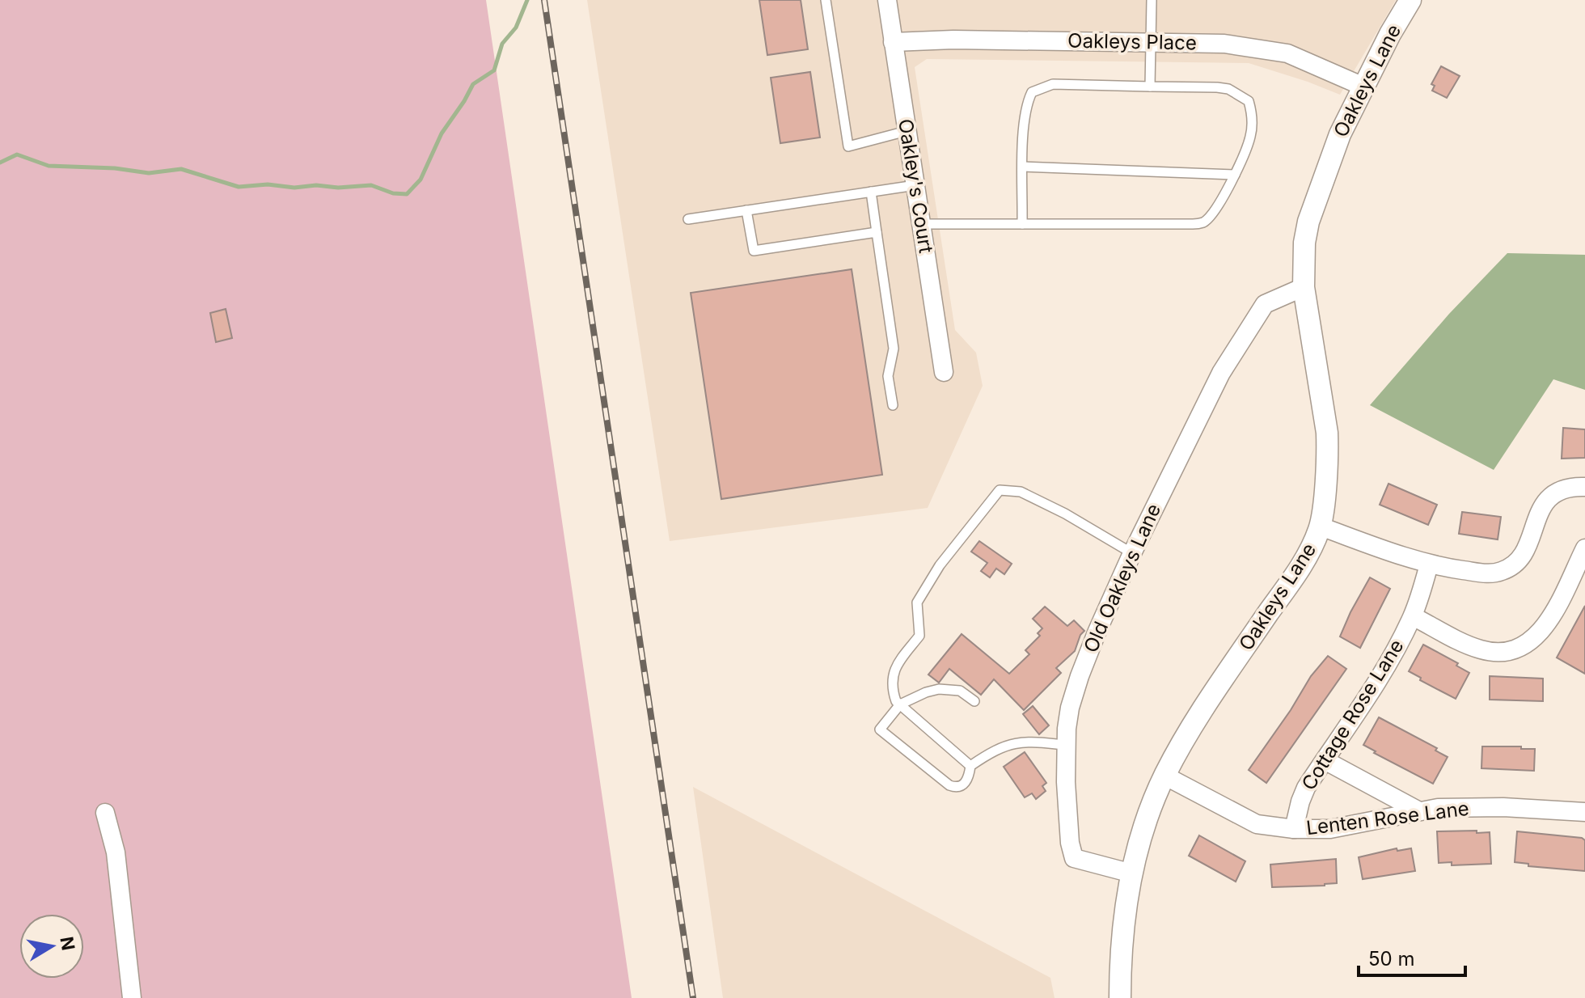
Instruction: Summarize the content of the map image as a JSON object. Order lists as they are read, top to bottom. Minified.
{"streets":{"street":["Oakleys Place","Oakleys Lane","Oakley's Court","Old Oakleys Lane","Cottage Rose Lane","Lenten Rose Lane"]},"crossings":[["Oakleys Place","Oakleys Lane"],["Oakleys Place","Oakley's Court"],["Oakleys Lane","Old Oakleys Lane"],["Oakleys Lane","Lenten Rose Lane"],["Cottage Rose Lane","Lenten Rose Lane"]],"scale_bar":"50 m","north":"right"}
